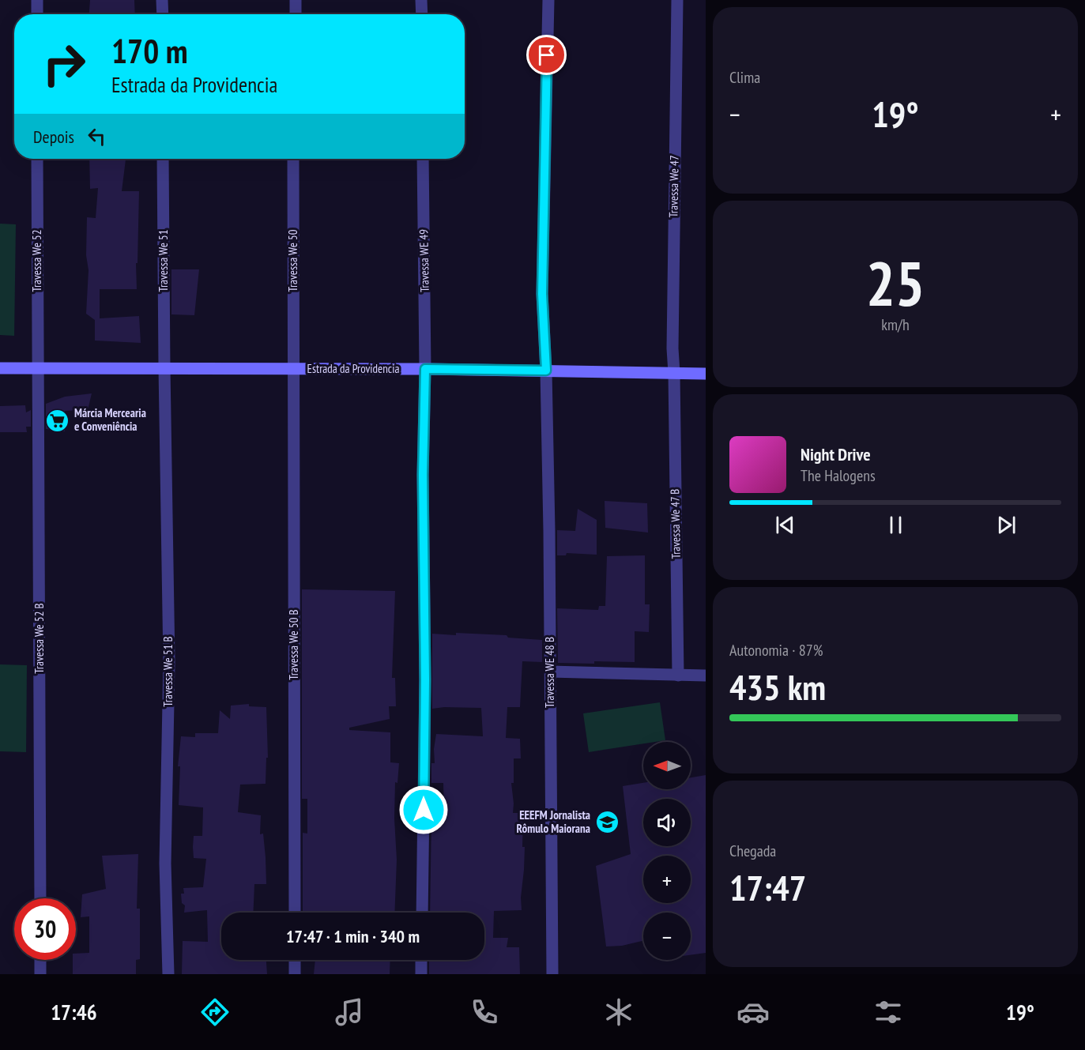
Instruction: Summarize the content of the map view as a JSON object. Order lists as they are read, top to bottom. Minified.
{"streets":{"main road":["Estrada da Providencia"],"street":["Travessa We 47","Travessa We 52","Travessa We 51","Travessa We 50","Travessa WE 49","Travessa We 47 B","Travessa We 52 B","Travessa We 50 B","Travessa We 51 B","Travessa WE 48 B"]},"crossings":[["Travessa We 47","Estrada da Providencia"],["Travessa We 47","Travessa We 47 B"],["Travessa We 52","Estrada da Providencia"],["Travessa We 52","Travessa We 52 B"],["Travessa We 51","Estrada da Providencia"],["Travessa We 51","Travessa We 51 B"],["Travessa We 50","Estrada da Providencia"],["Travessa We 50","Travessa We 50 B"],["Travessa WE 49","Estrada da Providencia"],["Estrada da Providencia","Travessa We 47 B"],["Estrada da Providencia","Travessa We 52 B"],["Estrada da Providencia","Travessa We 50 B"],["Estrada da Providencia","Travessa We 51 B"],["Estrada da Providencia","Travessa WE 48 B"]],"places":{"supermarket":["Márcia Mercearia e Conveniência"],"school or university":["EEEFM Jornalista Rômulo Maiorana"]},"north":"left","page":{"tile":["Clima",["25","km/h"],["Autonomia · 87%","435 km"],["Chegada","17:47"]],"turn":["170 m","Estrada da Providencia"],"heat":["−","19°","+"],"then":"Depois","song":["Night Drive","The Halogens"],"map_buttons":["+","−"],"limit":"30","trip":"17:47 · 1 min · 340 m","tabs":["17:46","19°"]}}
